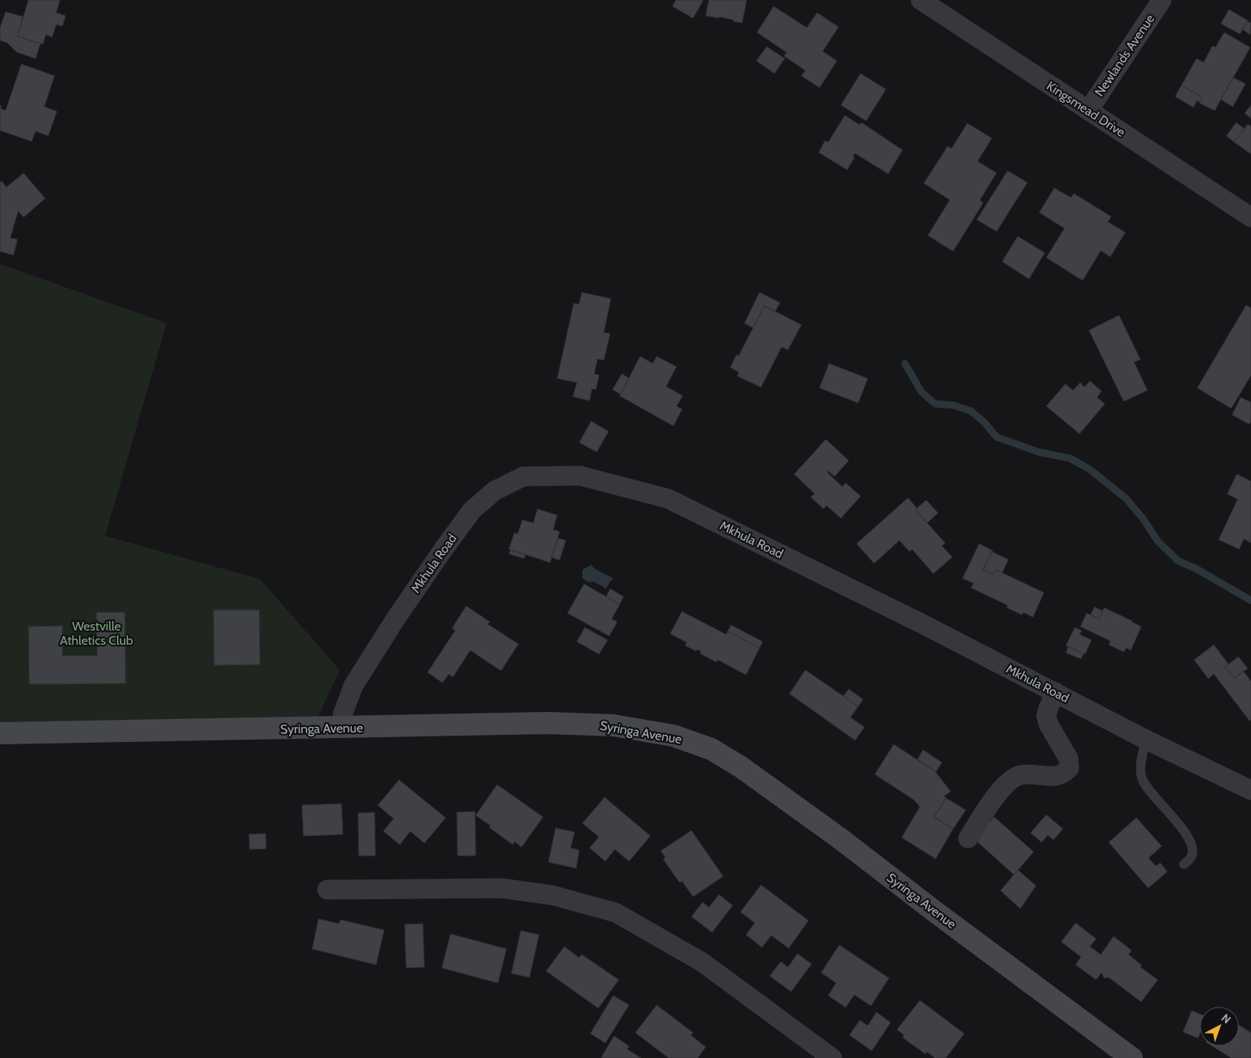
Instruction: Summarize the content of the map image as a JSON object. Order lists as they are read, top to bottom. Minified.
{"streets":{"street":["Newlands Avenue","Kingsmead Drive","Mkhula Road","Syringa Avenue"]},"crossings":[["Newlands Avenue","Kingsmead Drive"],["Mkhula Road","Syringa Avenue"]],"parks":["Westville Athletics Club"],"north":"top right"}
